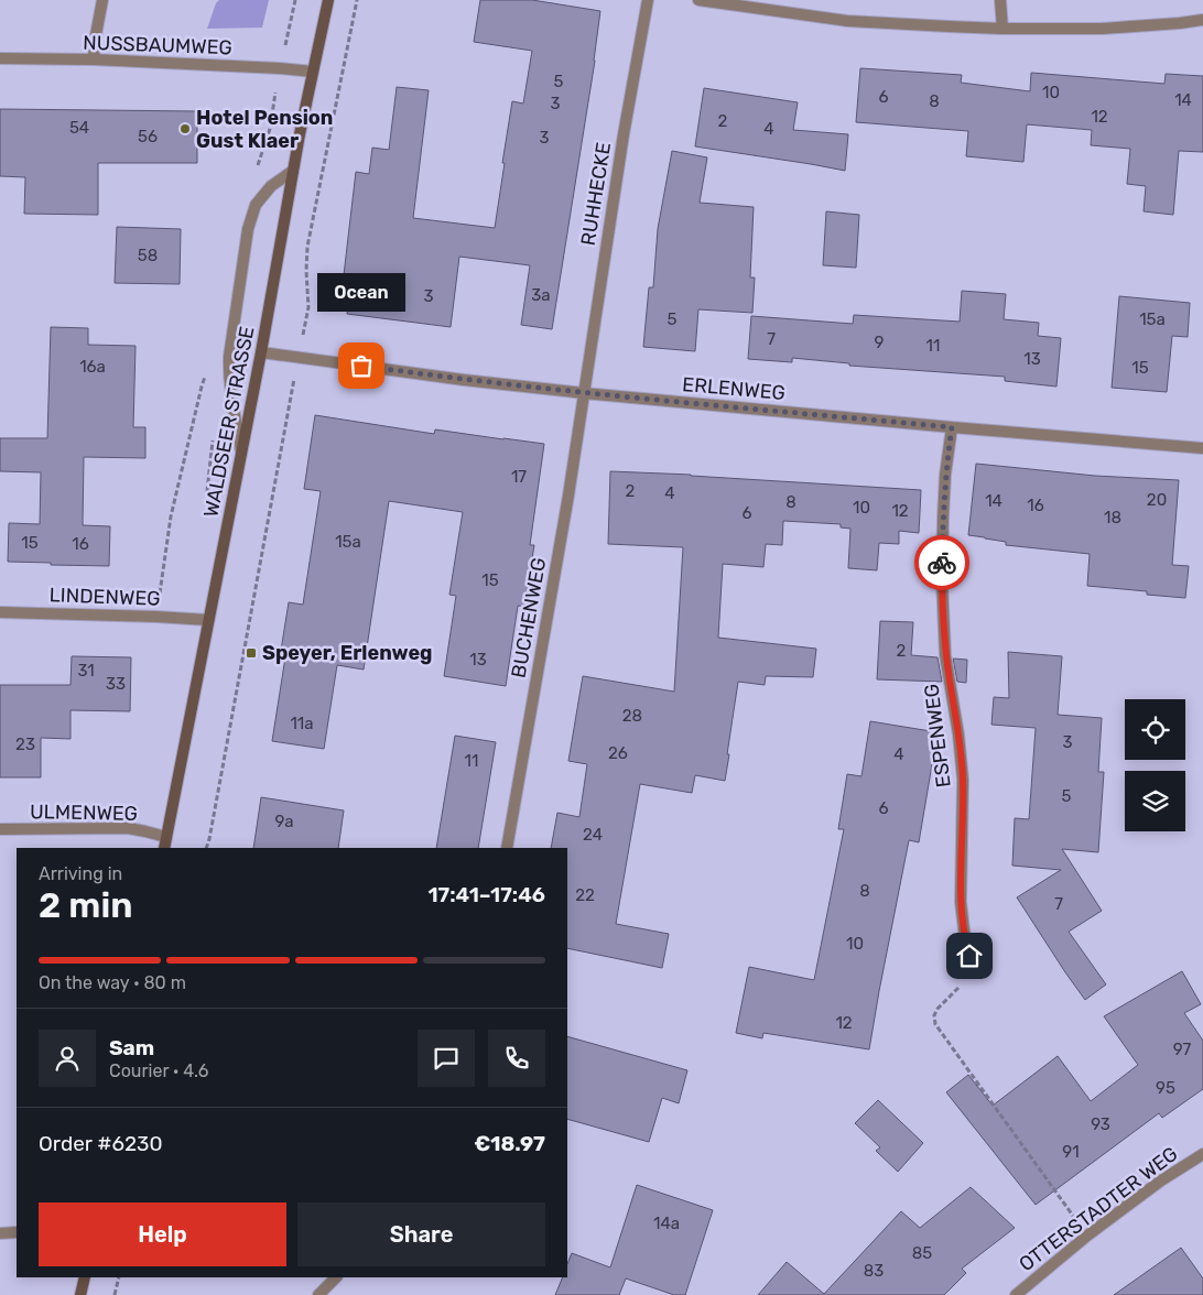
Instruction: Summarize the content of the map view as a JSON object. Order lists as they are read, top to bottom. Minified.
{"streets":{"main road":["WALDSEER STRASSE"],"street":["NUSSBAUMWEG","RUHHECKE","ERLENWEG","LINDENWEG","BUCHENWEG","ESPENWEG","ULMENWEG","OTTERSTADTER WEG"]},"crossings":[["NUSSBAUMWEG","WALDSEER STRASSE"],["RUHHECKE","ERLENWEG"],["RUHHECKE","BUCHENWEG"],["ERLENWEG","WALDSEER STRASSE"],["ERLENWEG","BUCHENWEG"],["ERLENWEG","ESPENWEG"],["WALDSEER STRASSE","LINDENWEG"],["WALDSEER STRASSE","ULMENWEG"]],"places":{"other":["Hotel Pension Gust Klaer","Ocean"],"transit":["Speyer, Erlenweg"]},"house_numbers":["5","10","6","14","8","3","12","2","54","4","56","3","58","3a","3","5","15a","7","9","11","13","16a","15","17","2","4","20","14","8","16","10","12","6","18","15a","15","16","15","2","13","31","33","28","11a","3","23","26","4","11","5","6","9a","24","8","22","7","10","12","97","95","93","91","14a","85","83"],"page":{"bubble":"Ocean","heading":["2 min","Arriving in","17:41–17:46"],"panel":["Sam","Courier · 4.6","Order #6230","€18.97"],"bar":"On the way · 80 m","buttons":["Help","Share"]}}
